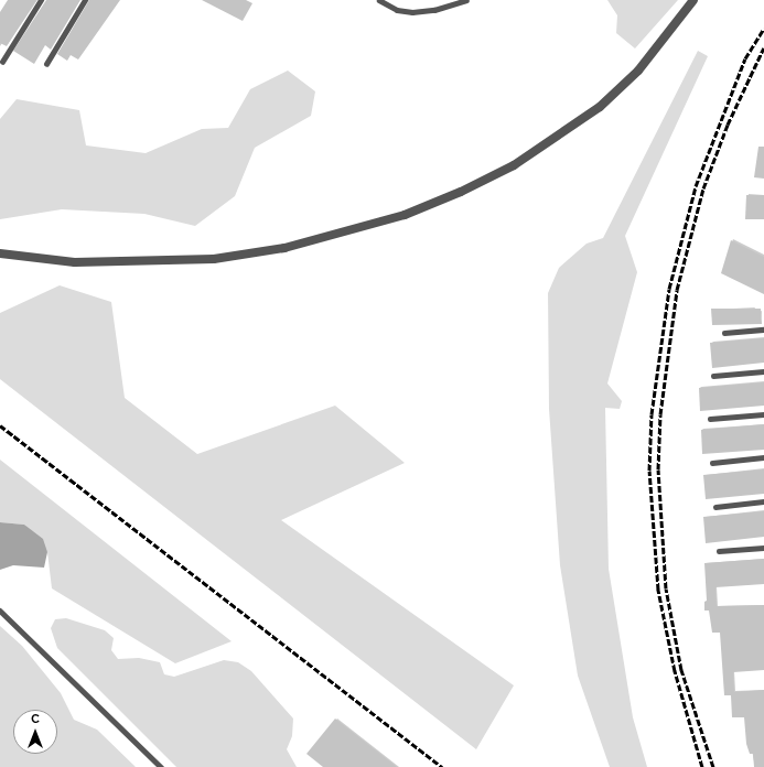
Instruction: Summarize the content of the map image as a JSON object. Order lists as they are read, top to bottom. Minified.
{"north":"top"}
